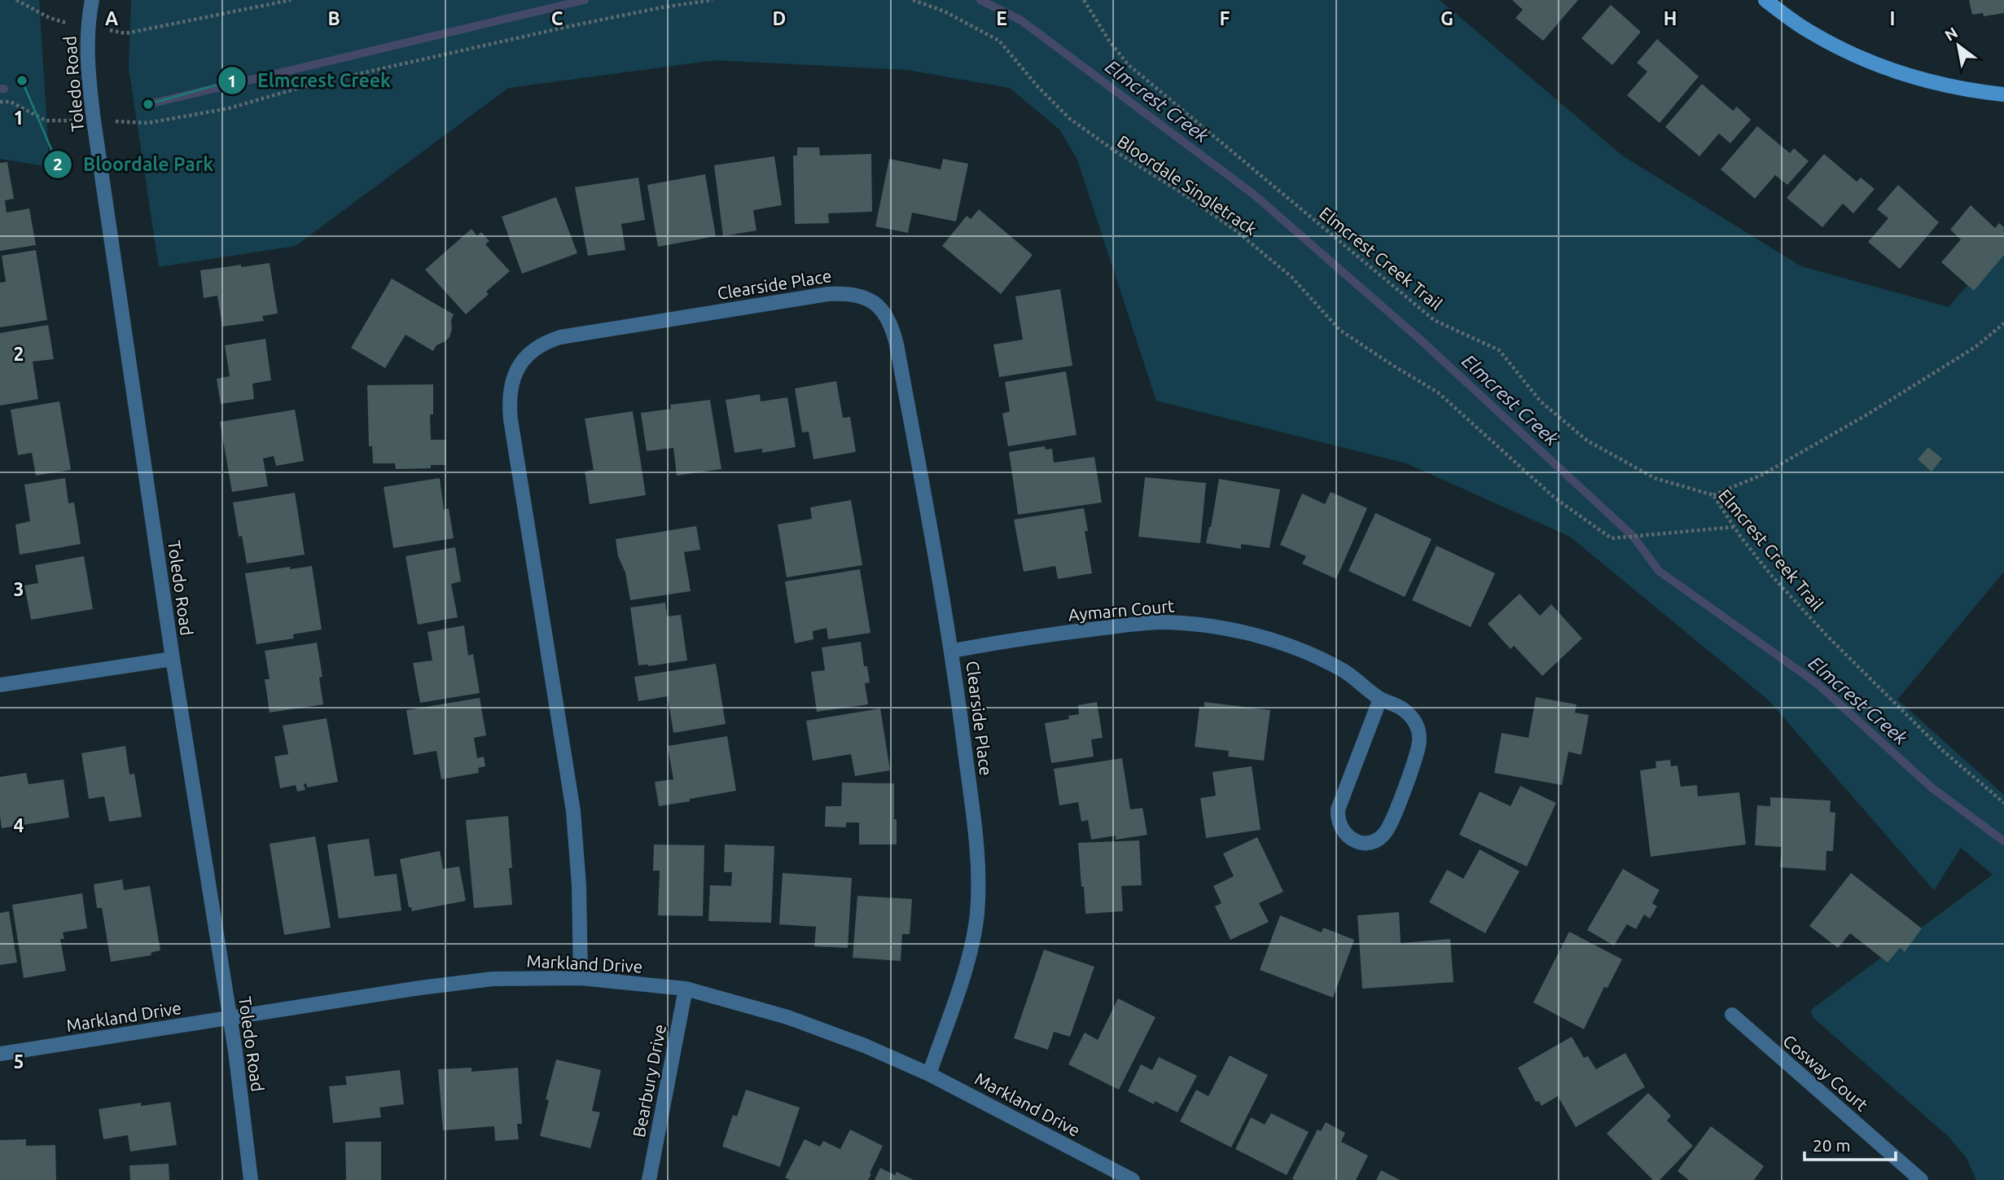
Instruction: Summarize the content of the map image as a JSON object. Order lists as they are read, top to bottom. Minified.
{"streets":{"street":["Toledo Road","Clearside Place","Aymarn Court","Markland Drive","Cosway Court","Bearbury Drive"],"path":["Bloordale Singletrack","Elmcrest Creek Trail"]},"crossings":[["Toledo Road","Markland Drive"],["Bloordale Singletrack","Elmcrest Creek Trail"],["Clearside Place","Aymarn Court"],["Clearside Place","Markland Drive"],["Markland Drive","Bearbury Drive"]],"water":["Elmcrest Creek"],"places":["Bloordale Park","Elmcrest Creek"],"scale_bar":"20 m","north":"top left","grid":{"columns":["A","B","C","D","E","F","G","H","I"],"rows":["1","2","3","4","5"]}}
